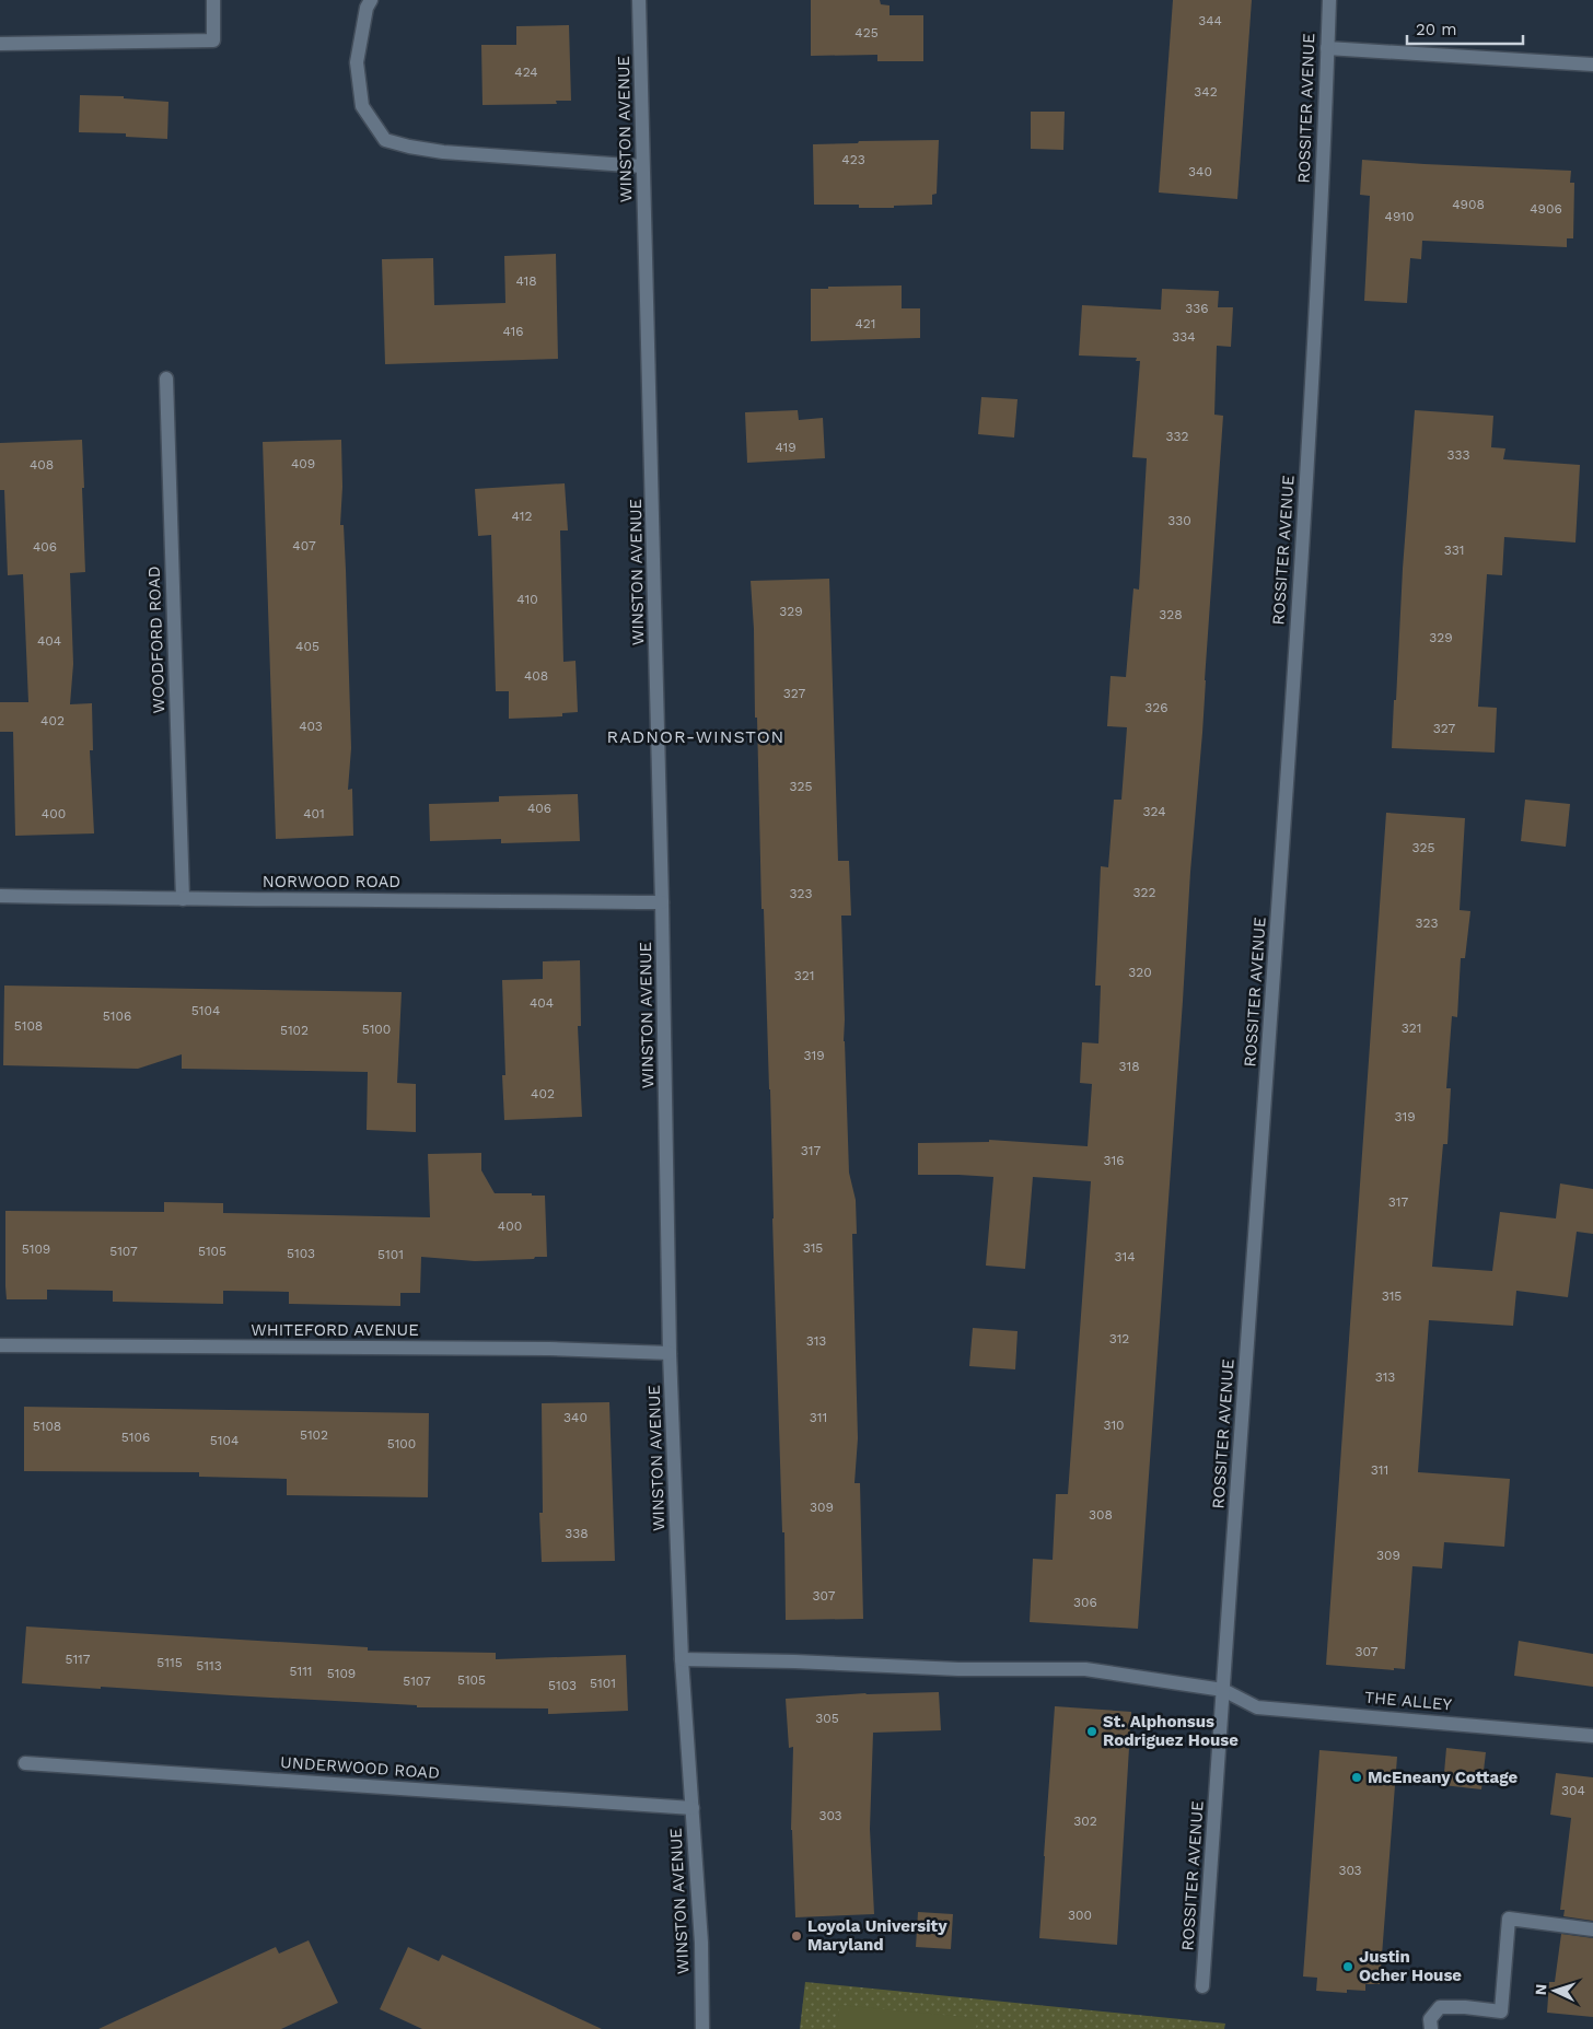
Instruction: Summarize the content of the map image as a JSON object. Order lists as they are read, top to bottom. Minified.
{"streets":{"street":["ROSSITER AVENUE","WINSTON AVENUE","WOODFORD ROAD","NORWOOD ROAD","WHITEFORD AVENUE","THE ALLEY","UNDERWOOD ROAD"]},"crossings":[["ROSSITER AVENUE","THE ALLEY"],["WINSTON AVENUE","NORWOOD ROAD"],["WINSTON AVENUE","WHITEFORD AVENUE"],["WINSTON AVENUE","THE ALLEY"],["WINSTON AVENUE","UNDERWOOD ROAD"],["WOODFORD ROAD","NORWOOD ROAD"]],"districts":["RADNOR-WINSTON"],"places":["St. Alphonsus Rodriguez House","McEneany Cottage","Loyola University Maryland","Justin Ocher House"],"house_numbers":["344","425","424","342","423","340","4908","4906","4910","418","336","421","416","334","332","419","333","409","408","412","330","407","406","331","410","329","328","329","404","405","408","327","326","402","403","327","325","406","324","400","401","325","322","323","323","320","321","404","5104","5106","5108","321","5100","5102","319","318","402","319","317","316","317","400","315","5109","5107","5105","5103","5101","314","315","312","313","313","340","311","310","5108","5102","5106","5104","5100","311","309","308","338","309","307","306","307","5117","5115","5113","5111","5109","5105","5107","5101","5103","305","304","303","302","303","300"],"scale_bar":"20 m","north":"left"}
